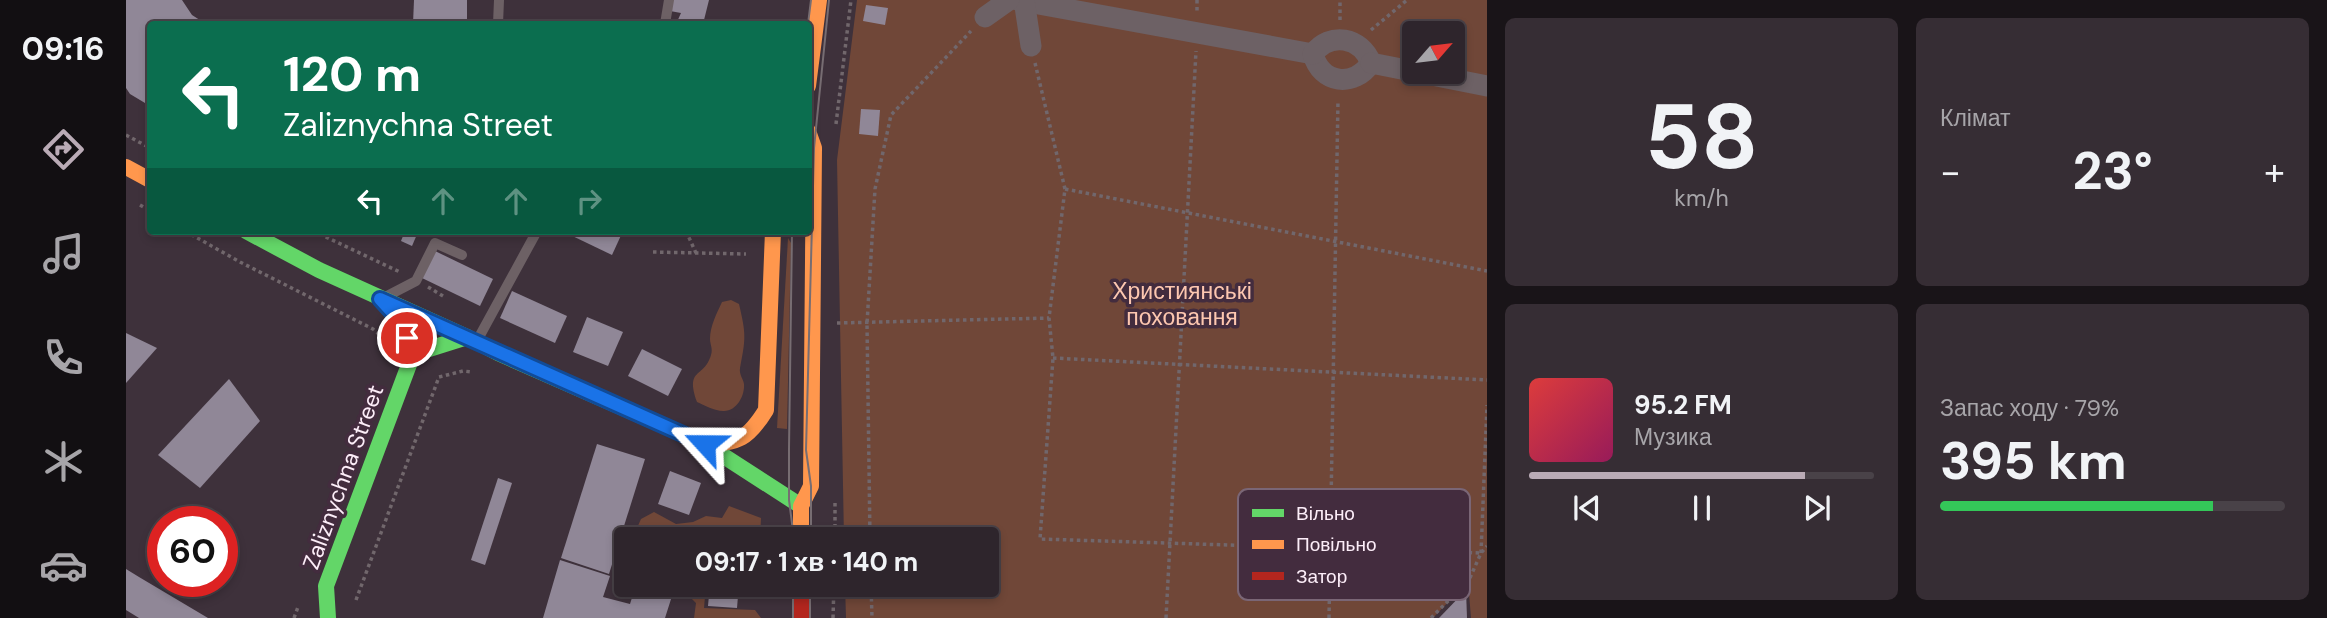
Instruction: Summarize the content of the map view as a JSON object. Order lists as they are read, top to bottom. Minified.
{"streets":{"main road":["Zaliznychna Street"]},"parks":["Християнські поховання"],"legend":["Вільно","Повільно","Затор"],"north":"top right","page":{"tabs":"09:16","tile":[["58","km/h"],"Клімат",["Запас ходу · 79%","395 km"]],"turn":["120 m","Zaliznychna Street"],"heat":["−","23°","+"],"song":["95.2 FM","Музика"],"limit":"60","trip":"09:17 · 1 хв · 140 m"}}
